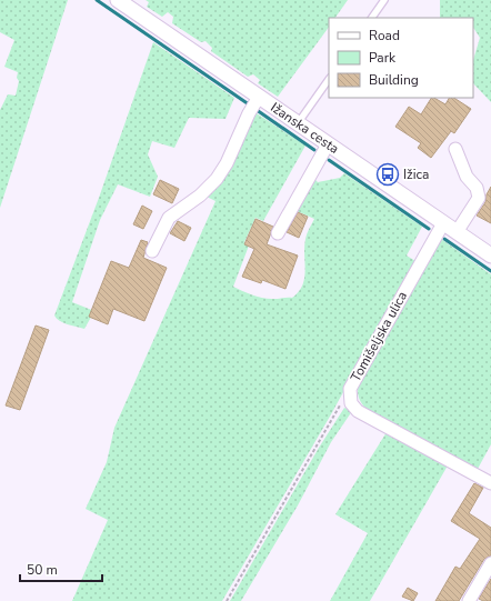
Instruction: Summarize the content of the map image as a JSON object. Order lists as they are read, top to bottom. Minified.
{"streets":{"street":["Ižanska cesta","Tomišeljska ulica"]},"crossings":[["Ižanska cesta","Tomišeljska ulica"]],"places":{"bus stop":["Ižica"]},"legend":["Road","Park","Building"],"scale_bar":"50 m"}
